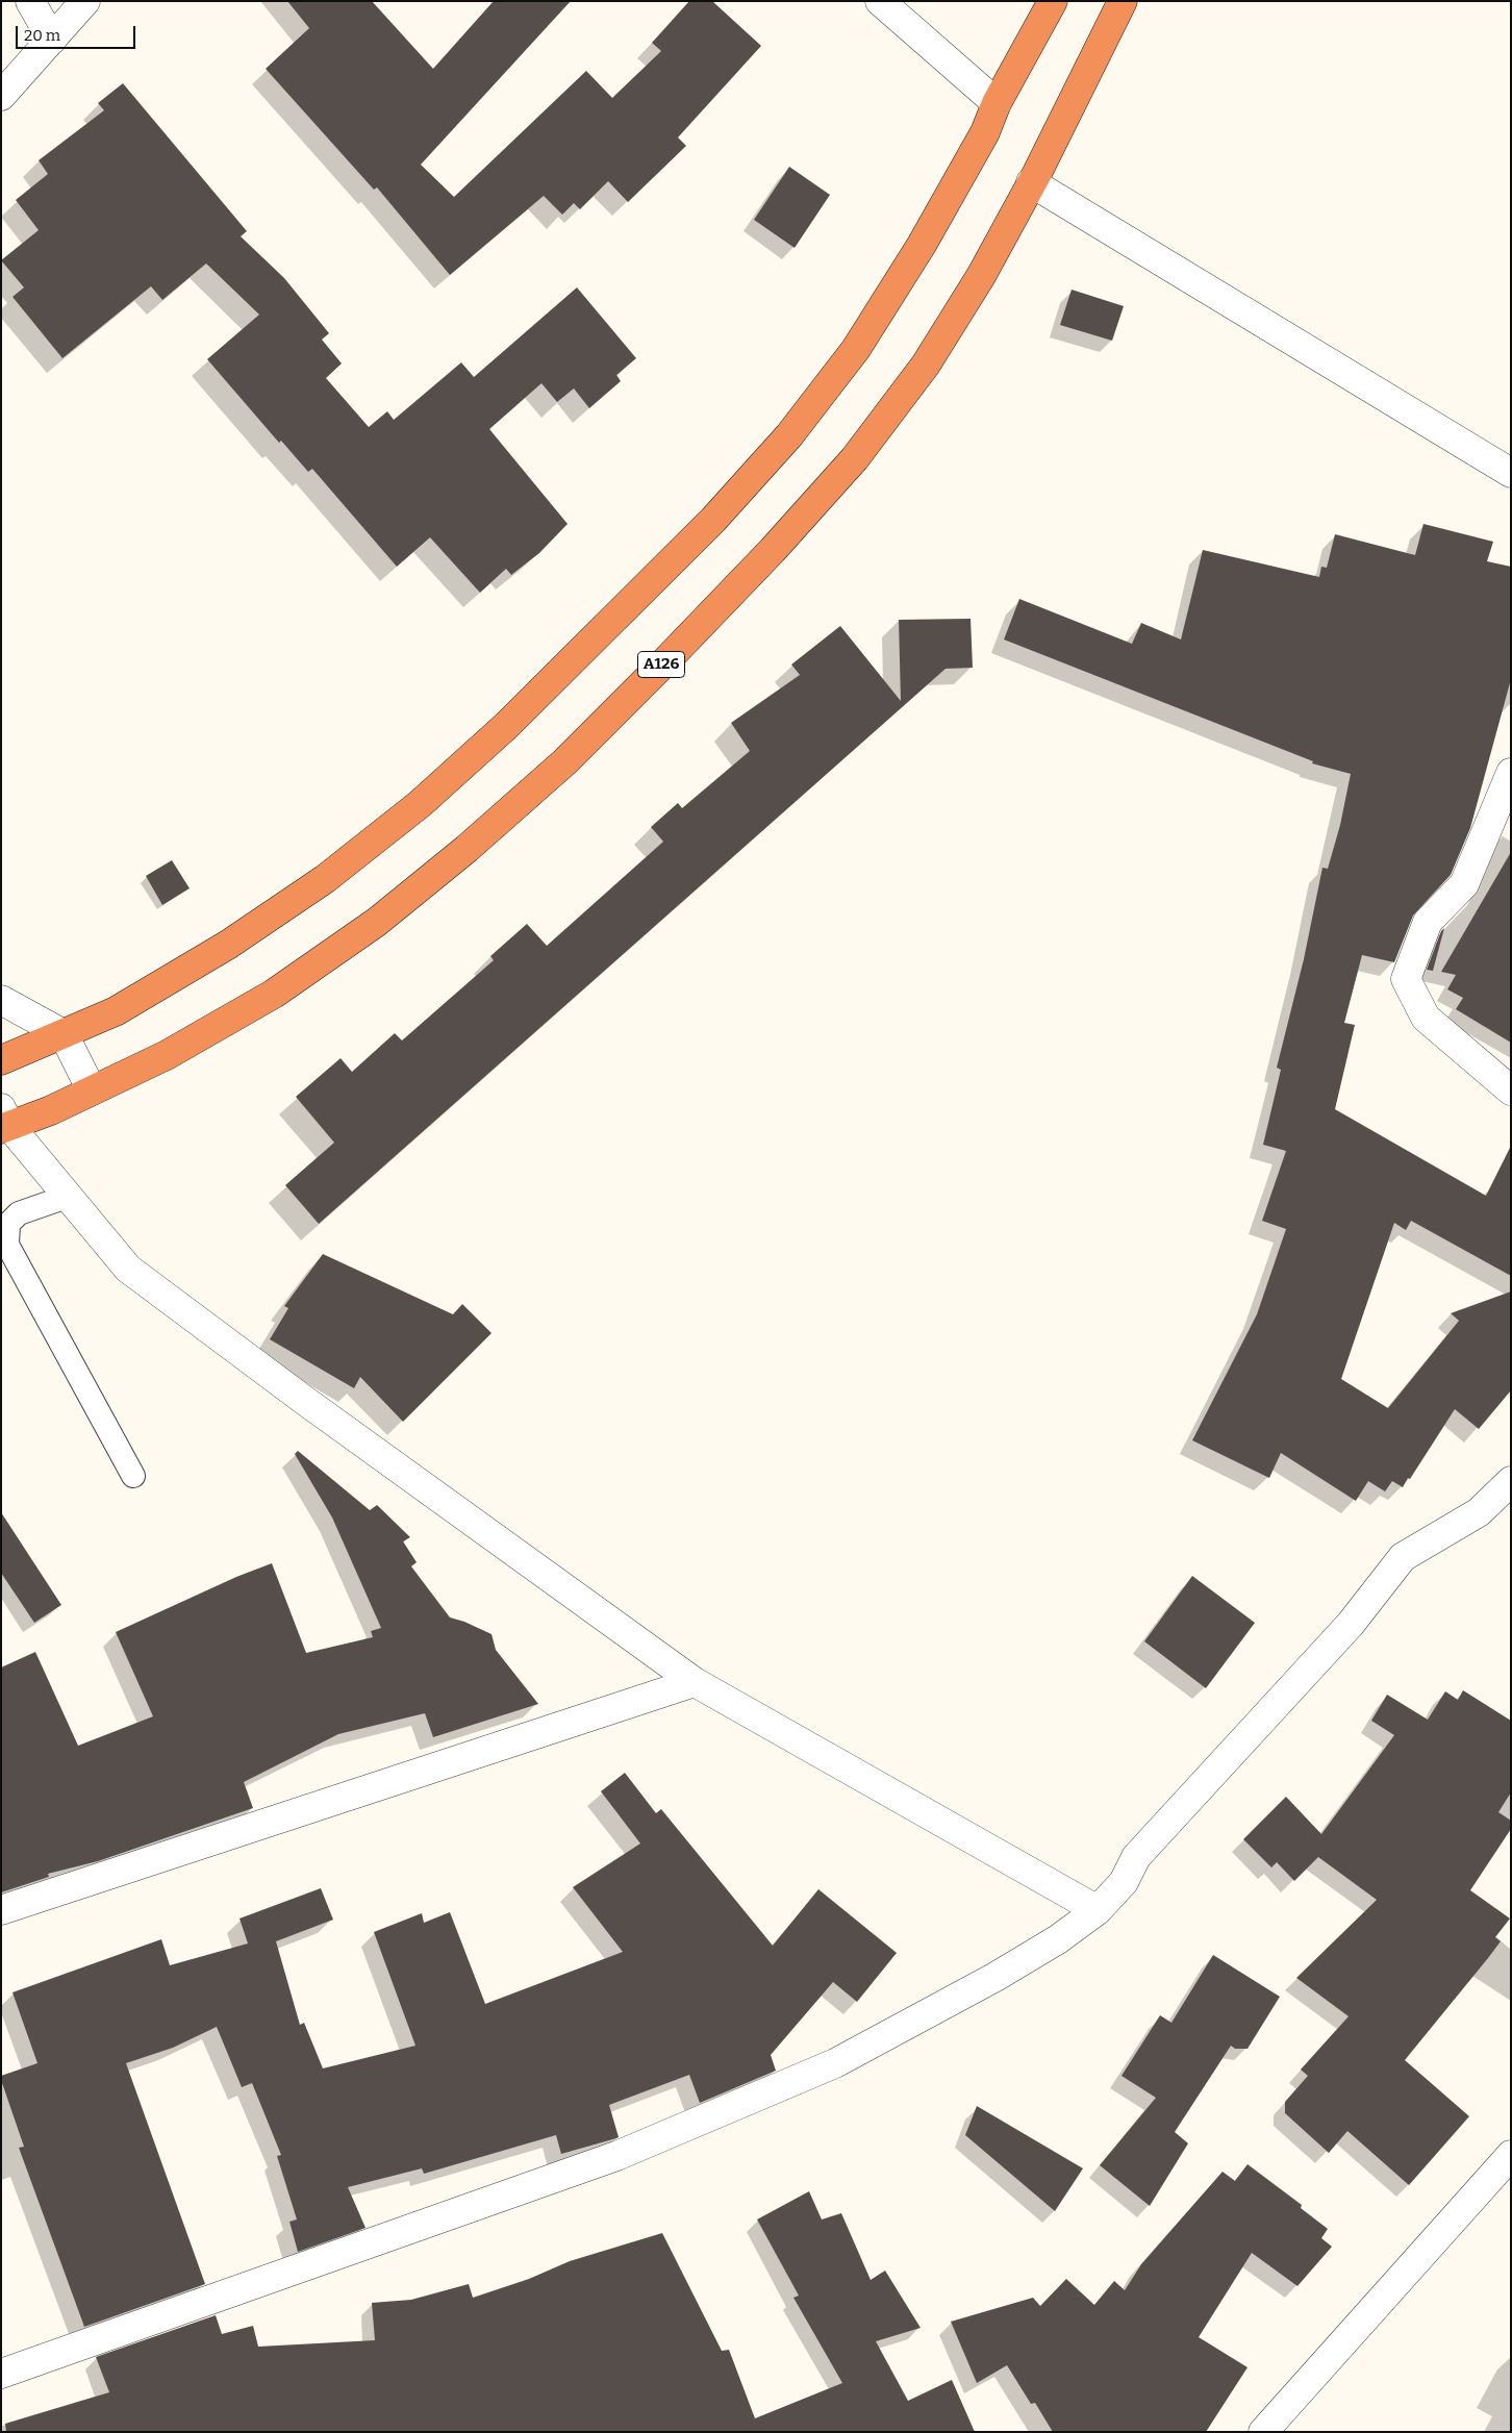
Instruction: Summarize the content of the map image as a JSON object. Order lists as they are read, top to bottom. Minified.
{"streets":{"highway":["A126"]},"scale_bar":"20 m"}
